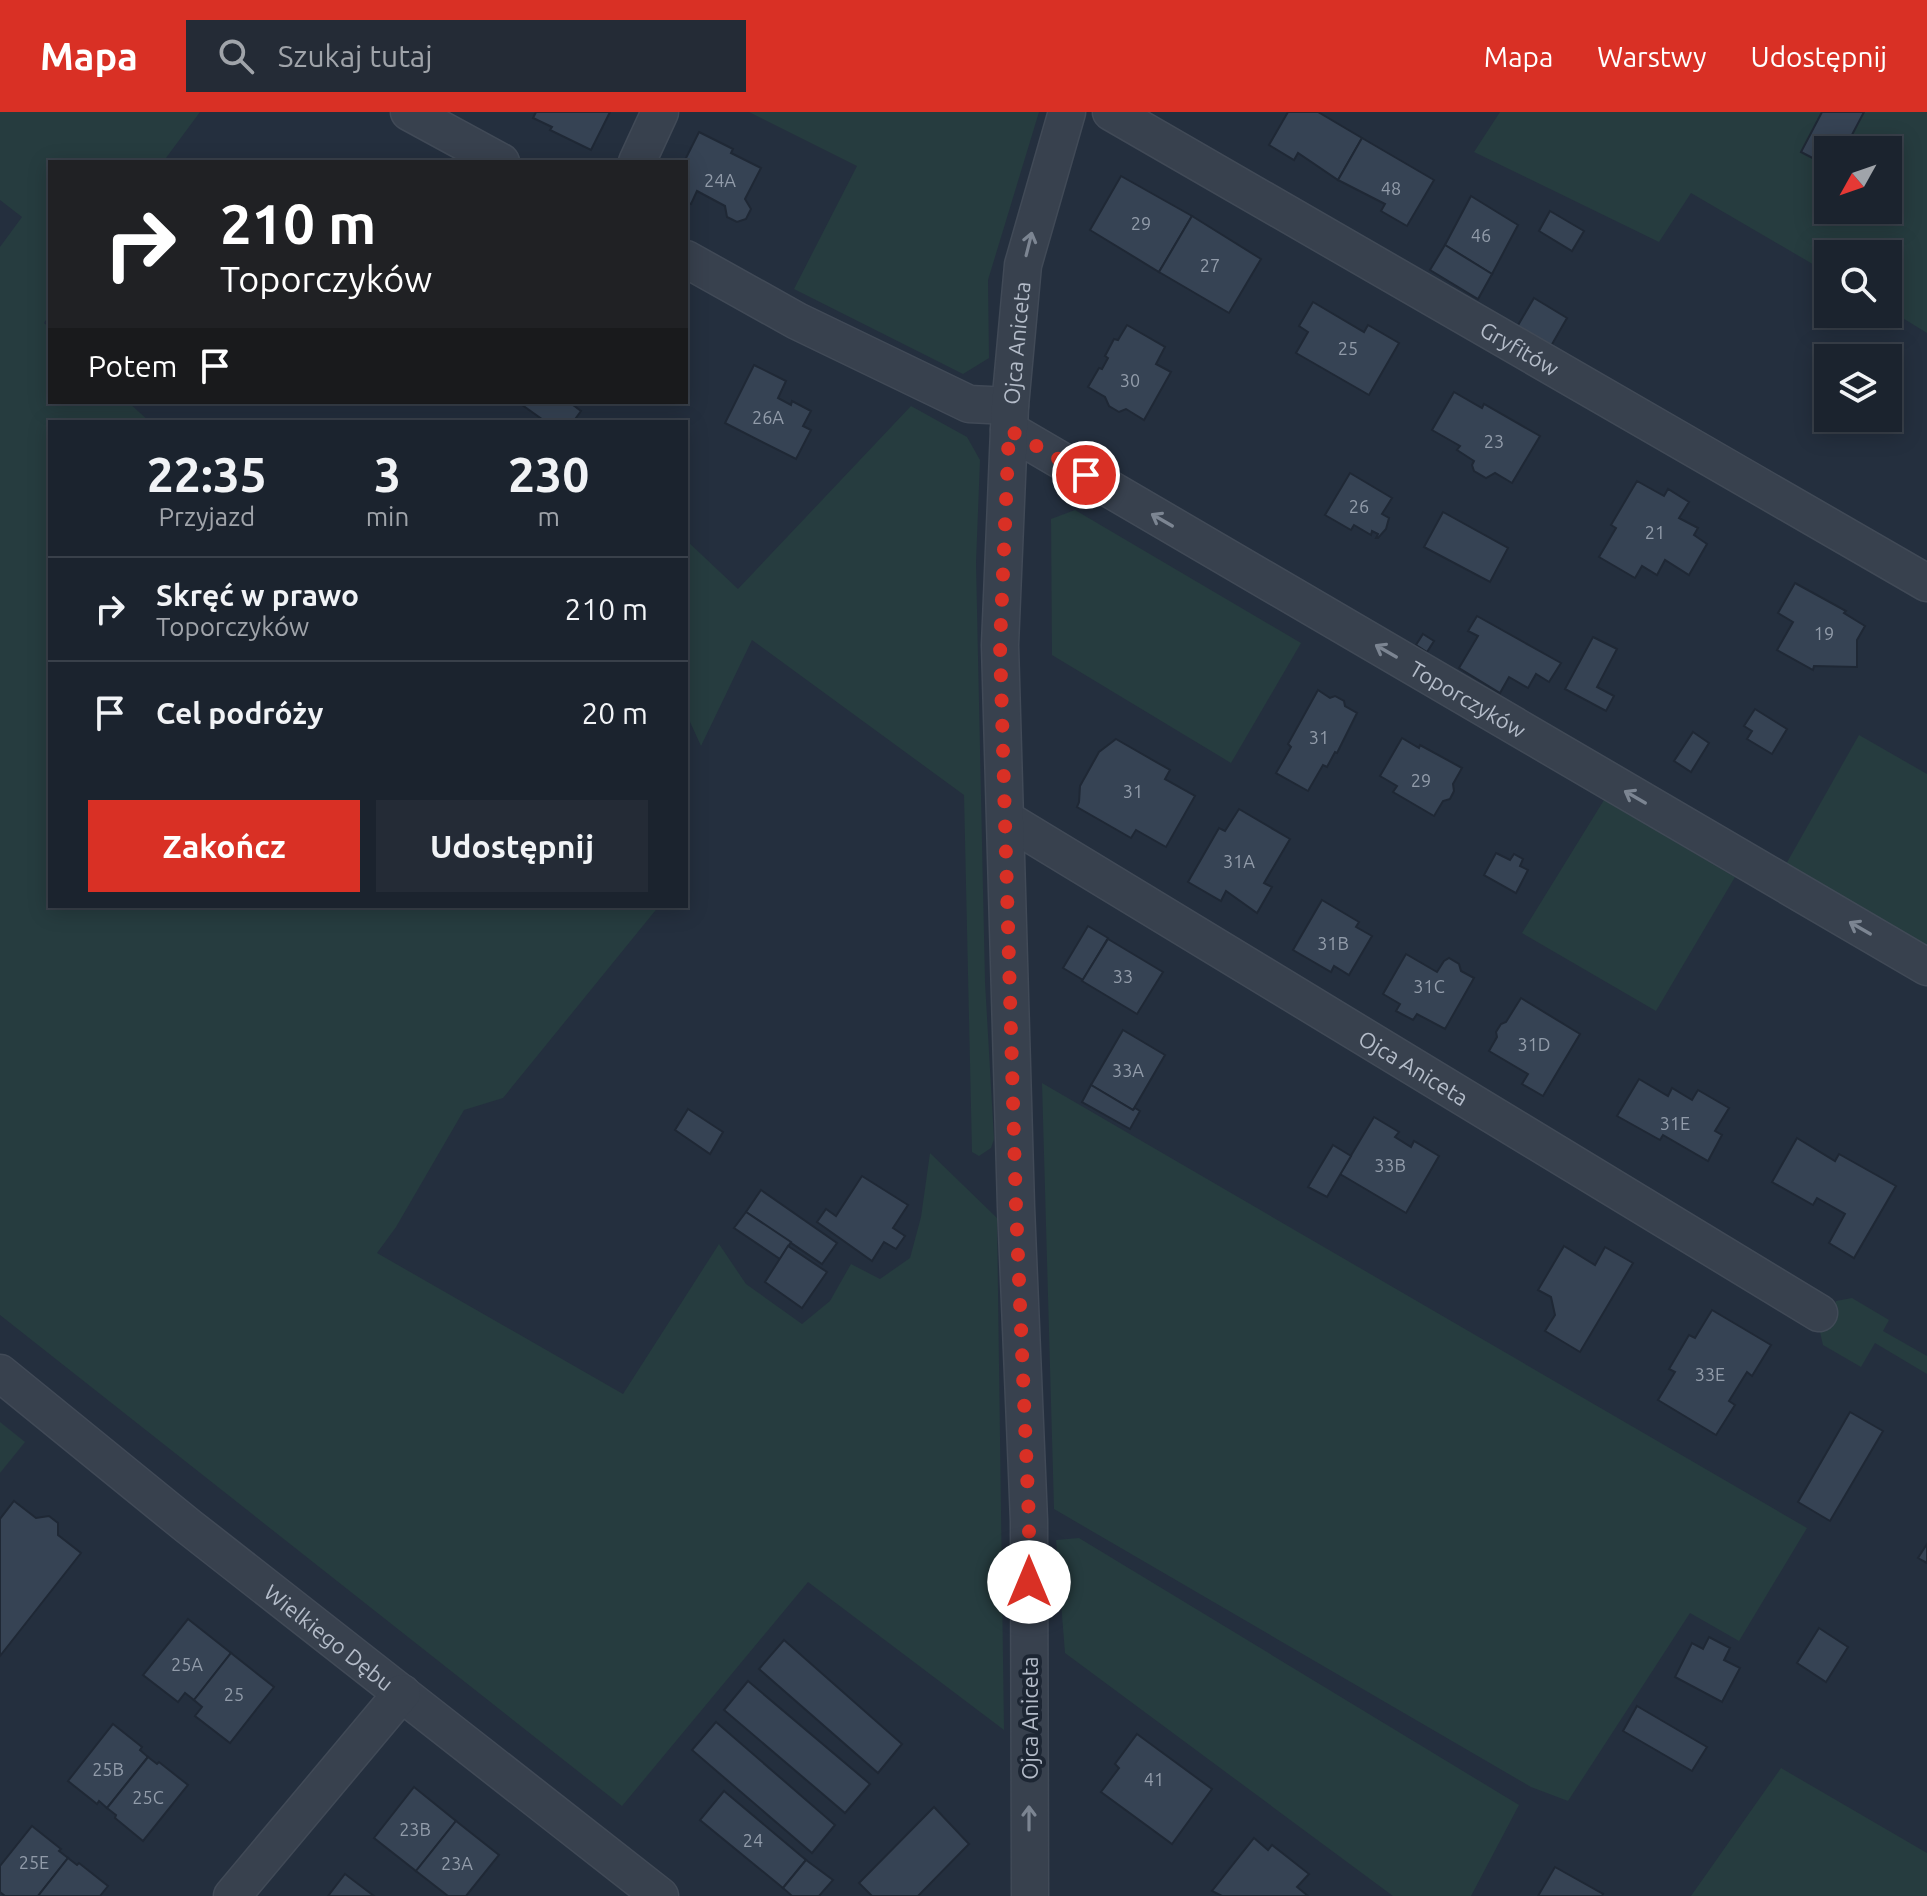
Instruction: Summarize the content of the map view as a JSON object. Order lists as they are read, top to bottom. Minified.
{"streets":{"street":["Ojca Aniceta","Gryfitów","Toporczyków","Wielkiego Dębu"]},"crossings":[["Ojca Aniceta","Toporczyków"]],"one_way":["Ojca Aniceta","Toporczyków"],"house_numbers":["24A","48","29","46","27","25","30","26A","23","26","21","19","31","29","31","31A","31B","33","31C","31D","33A","31E","33B","33E","25A","25","25B","41","25C","23B","24","25E","23A"],"north":"bottom left","page":{"header":"Mapa","search":"Szukaj tutaj","nav":["Mapa","Warstwy","Udostępnij"],"turn":["210 m","Toporczyków"],"then":"Potem","eta":["22:35","Przyjazd","3","min","230","m"],"list":[{"name":"Skręć w prawo","note":"Toporczyków","value":"210 m"},{"name":"Cel podróży","value":"20 m"}],"buttons":["Zakończ","Udostępnij"]}}
